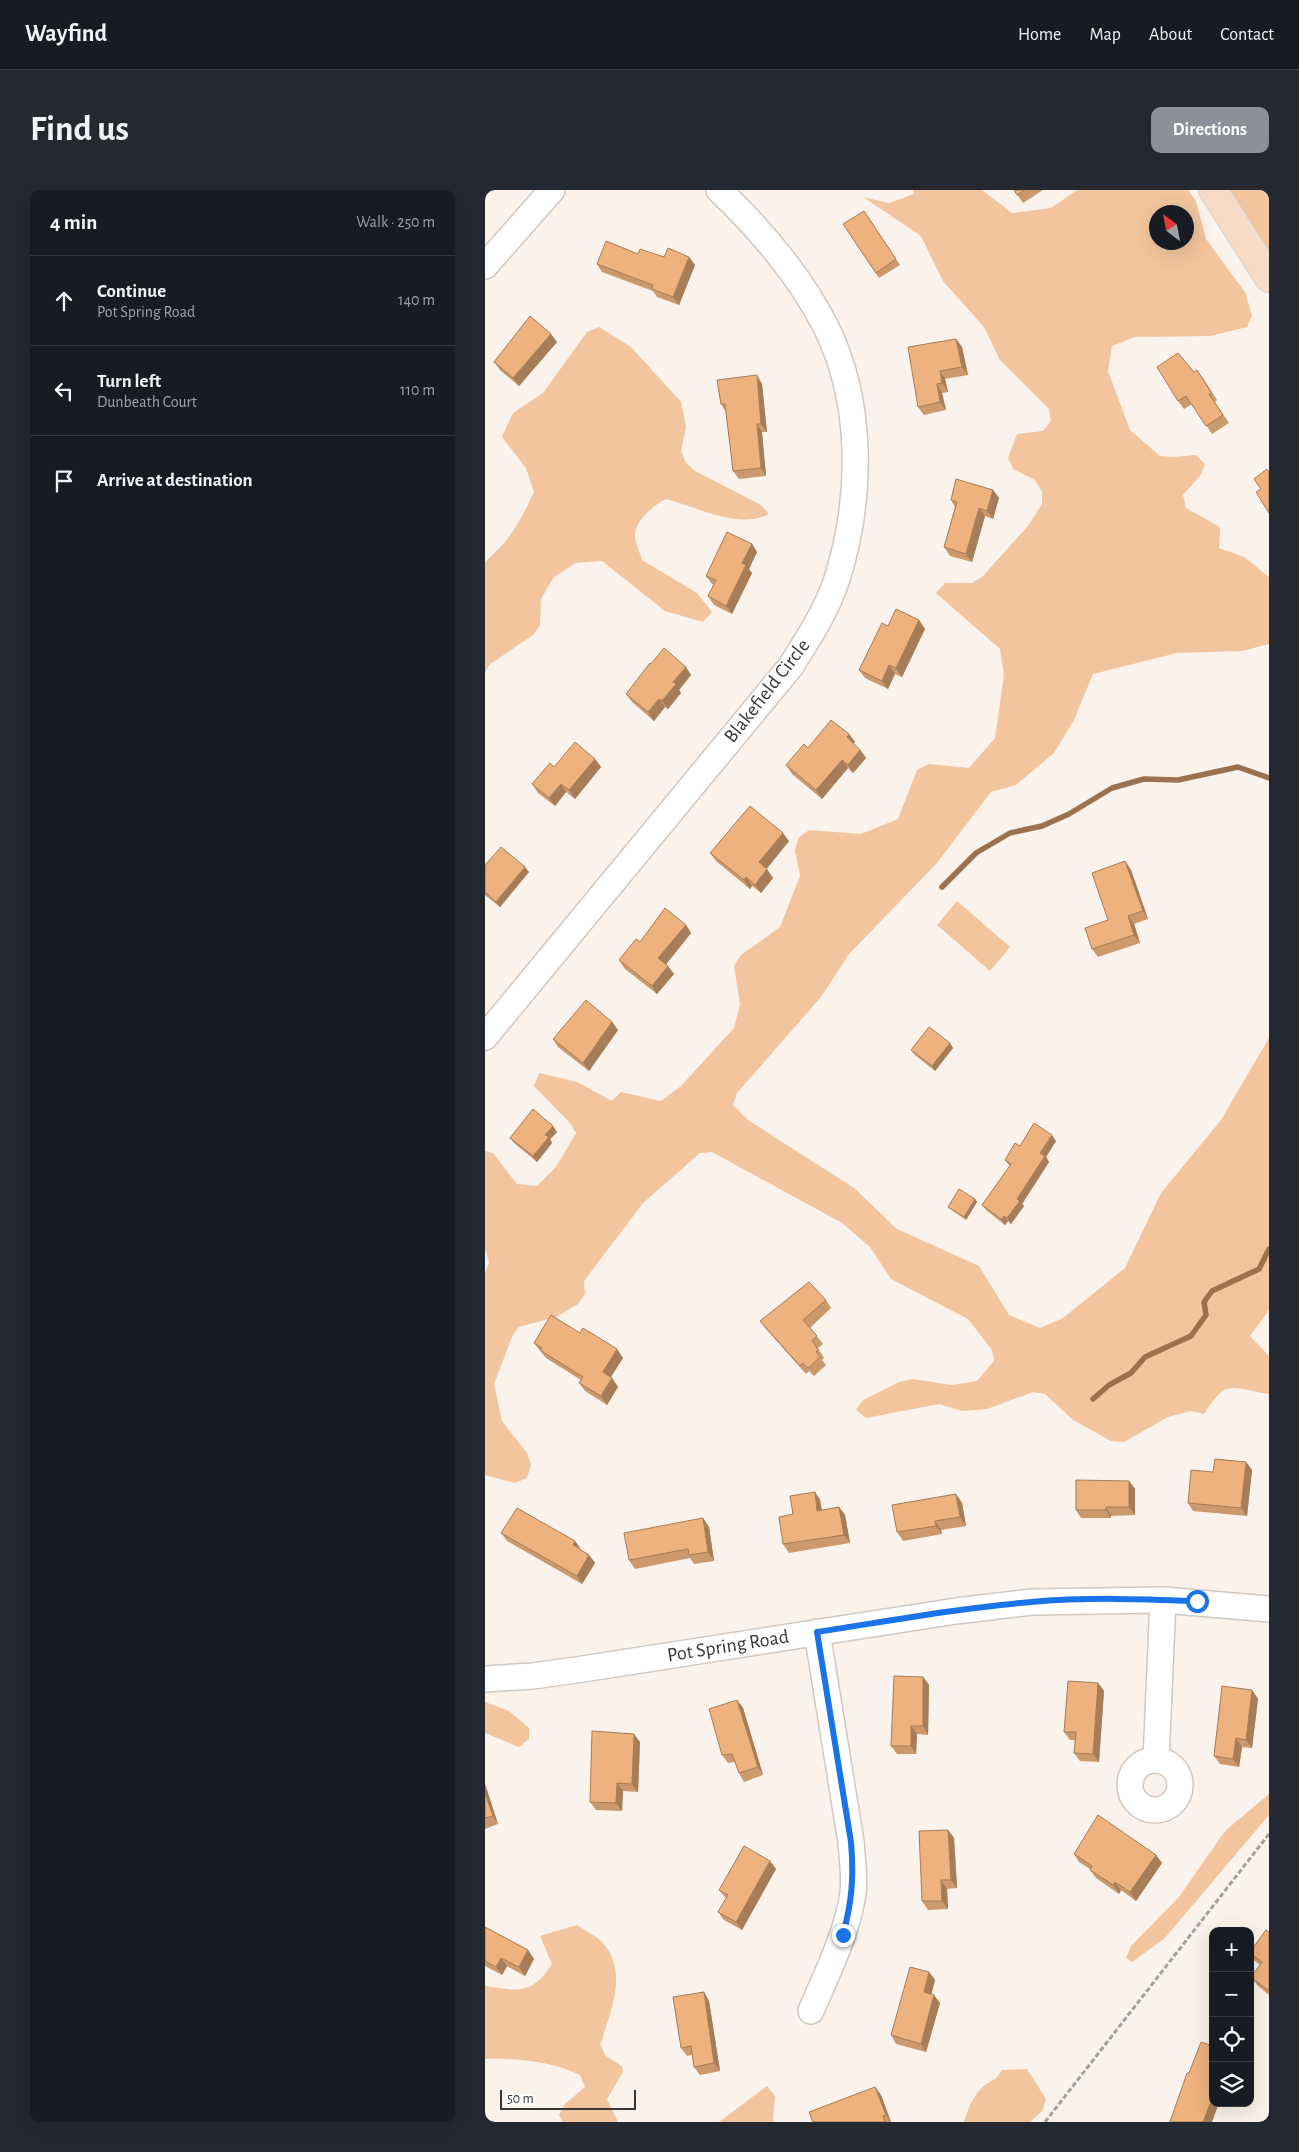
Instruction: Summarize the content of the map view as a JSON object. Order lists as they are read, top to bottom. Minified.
{"streets":{"street":["Blakefield Circle","Pot Spring Road"]},"scale_bar":"50 m","north":"top left","page":{"header":"Wayfind","nav":["Home","Map","About","Contact"],"buttons":"Directions","title":"Find us","heading":["4 min","Walk · 250 m"],"list":[["Continue","Pot Spring Road","140 m"],["Turn left","Dunbeath Court","110 m"],"Arrive at destination"],"map_buttons":["+","−"],"scale":"50 m"}}
